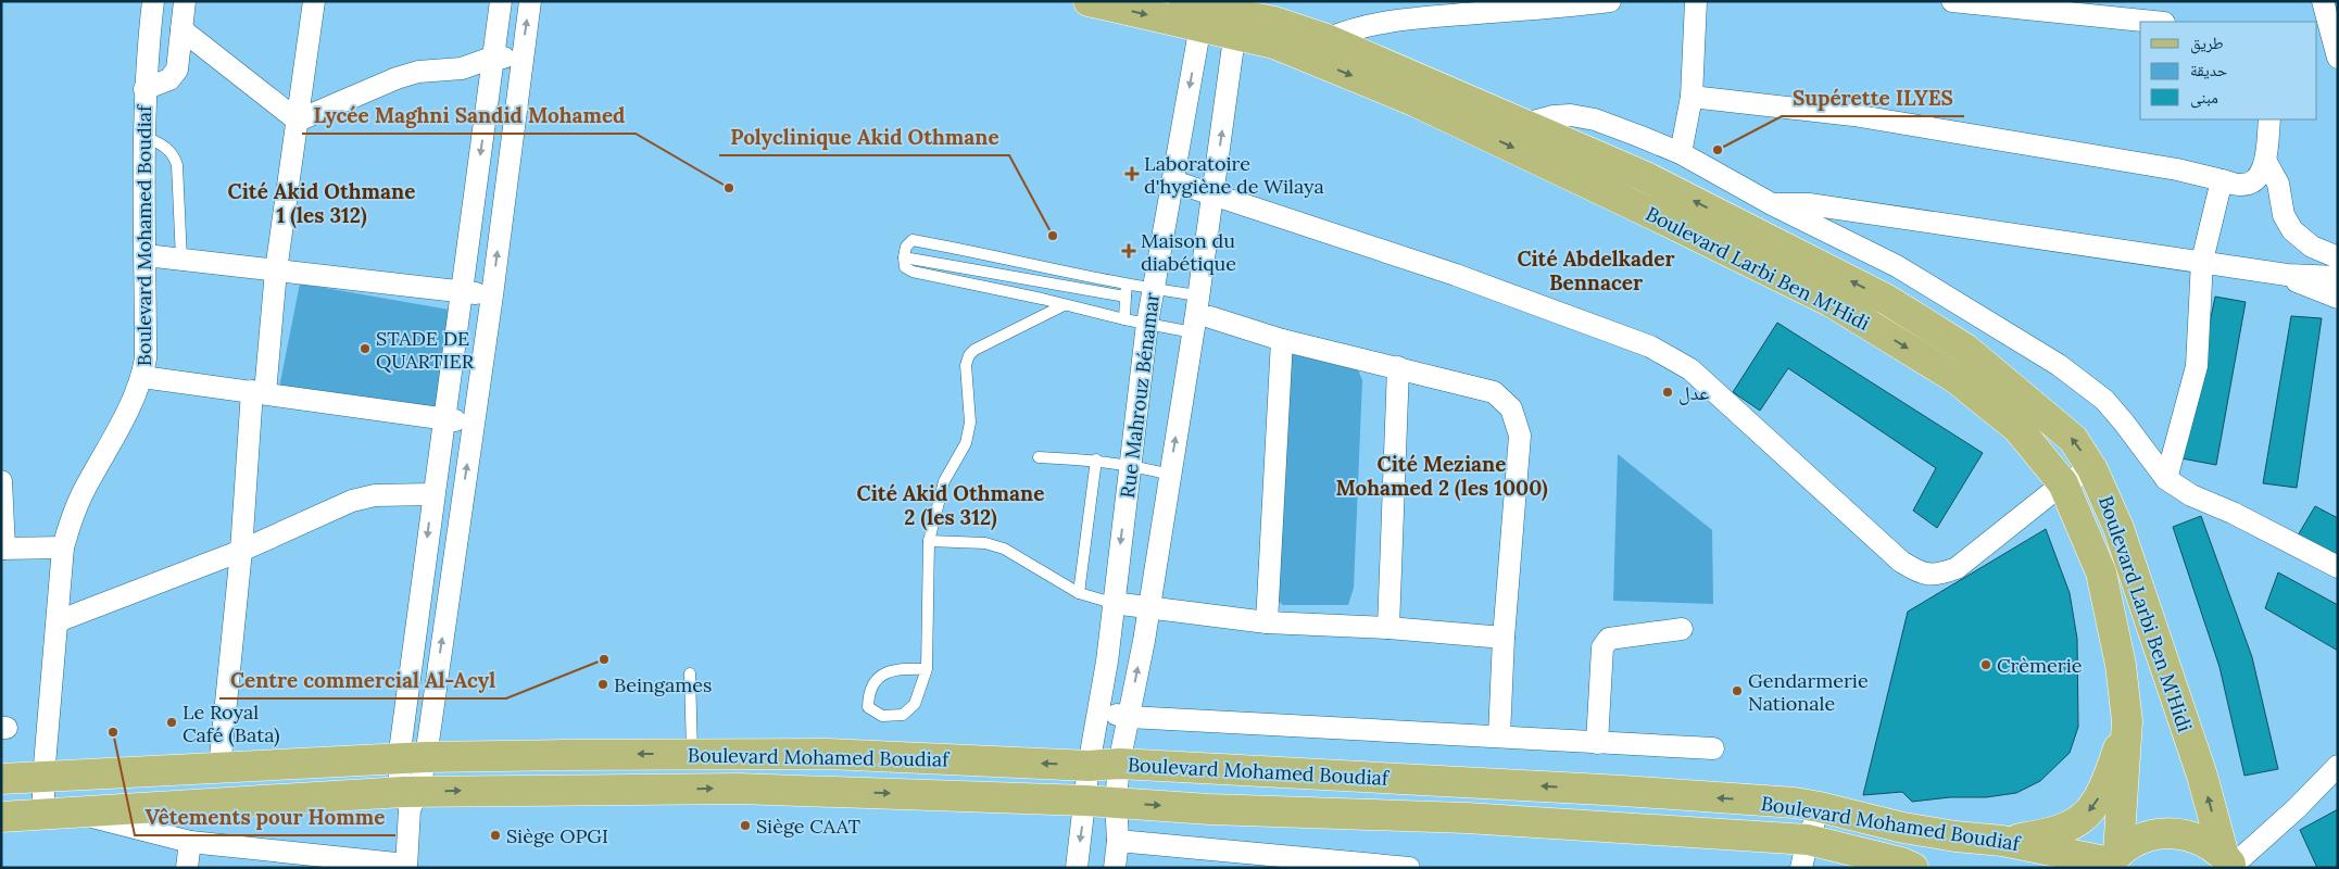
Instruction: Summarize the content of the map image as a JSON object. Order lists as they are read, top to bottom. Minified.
{"streets":{"main road":["Boulevard Mohamed Boudiaf","Boulevard Larbi Ben M'Hidi"],"street":["Rue Mahrouz Bénamar"]},"crossings":[["Boulevard Mohamed Boudiaf","Boulevard Larbi Ben M'Hidi"],["Boulevard Mohamed Boudiaf","Rue Mahrouz Bénamar"],["Boulevard Larbi Ben M'Hidi","Rue Mahrouz Bénamar"]],"districts":["Cité Akid Othmane 1 (les 312)","Cité Abdelkader Bennacer","Cité Meziane Mohamed 2 (les 1000)","Cité Akid Othmane 2 (les 312)"],"places":{"other":["Supérette ILYES","Lycée Maghni Sandid Mohamed","Polyclinique Akid Othmane","STADE DE QUARTIER","عدل","Centre commercial Al-Acyl","Crèmerie","Beingames","Gendarmerie Nationale","Le Royal Café (Bata)","Vêtements pour Homme","Siège CAAT","Siège OPGI"],"health":["Laboratoire d'hygiène de Wilaya","Maison du diabétique"]},"legend":["طريق","حديقة","مبنى"]}
